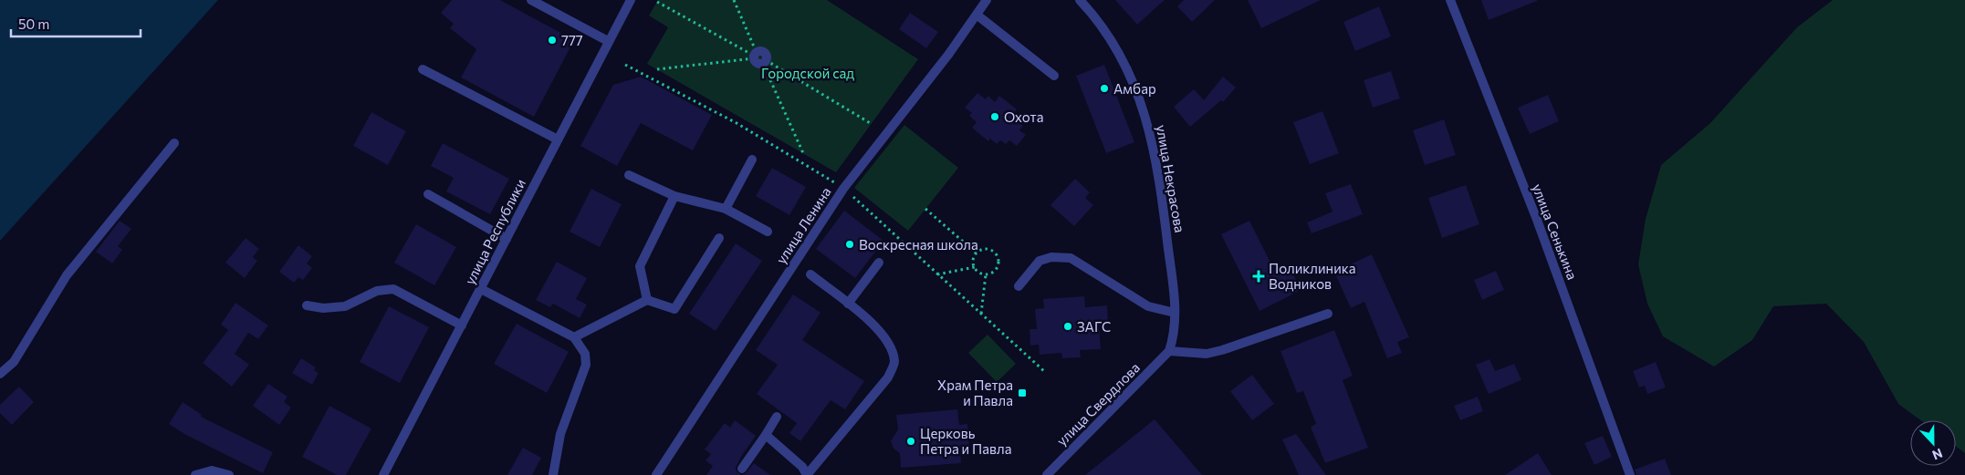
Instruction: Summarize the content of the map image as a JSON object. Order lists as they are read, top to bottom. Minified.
{"streets":{"street":["улица Некрасова","улица Ленина","улица Республики","улица Сенькина","улица Свердлова"]},"crossings":[["улица Некрасова","улица Свердлова"]],"parks":["Городской сад"],"places":{"other":["777","Амбар","Охота","Воскресная школа","ЗАГС","Церковь Петра и Павла"],"health":["Поликлиника Водников"],"transit":["Храм Петра и Павла"]},"scale_bar":"50 m","north":"bottom"}
